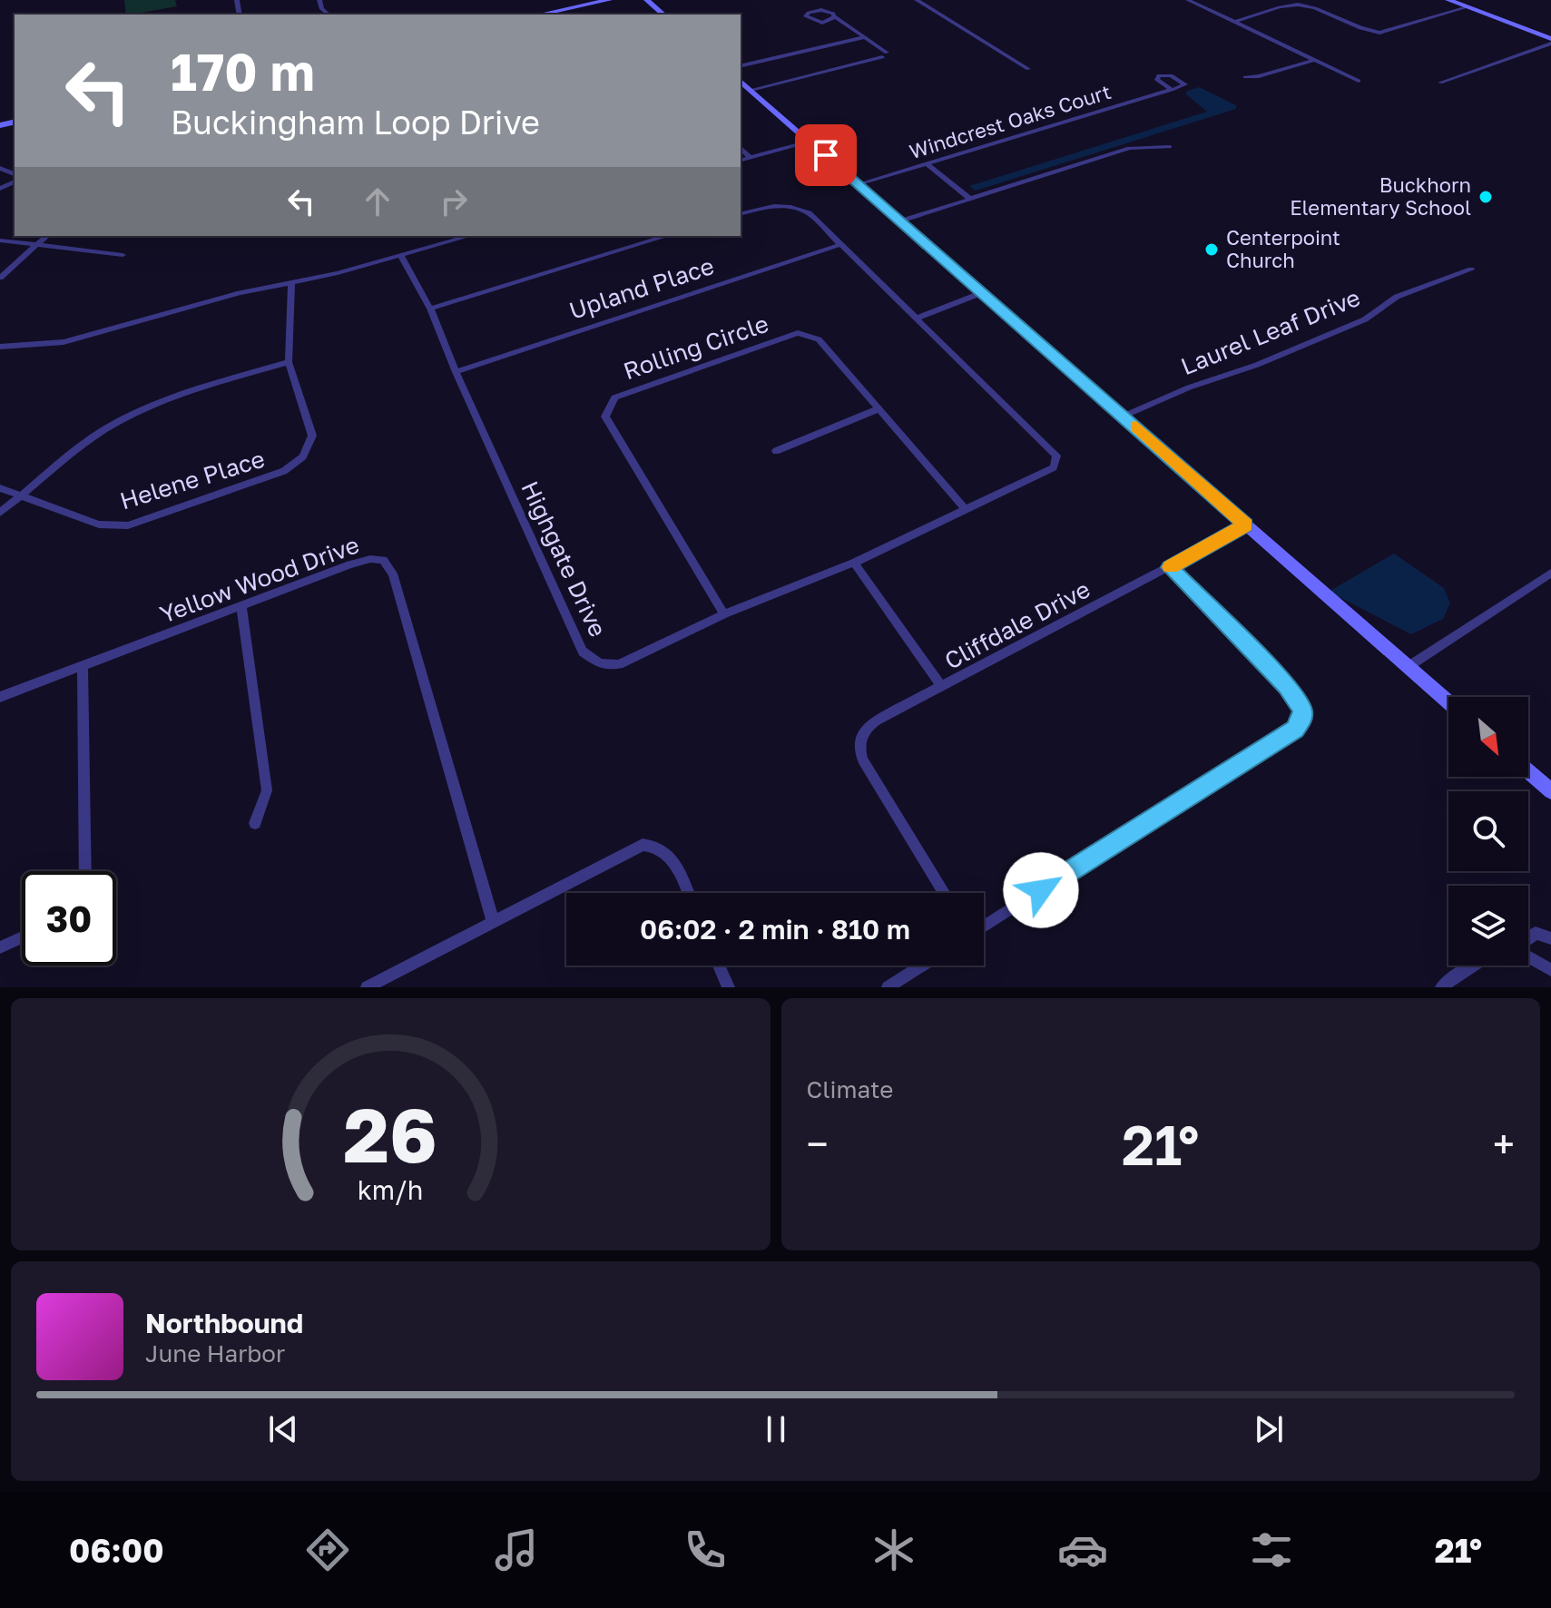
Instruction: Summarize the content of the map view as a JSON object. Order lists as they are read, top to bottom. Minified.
{"streets":{"street":["Windcrest Oaks Court","Upland Place","Laurel Leaf Drive","Rolling Circle","Helene Place","Highgate Drive","Yellow Wood Drive","Cliffdale Drive"]},"crossings":[["Upland Place","Highgate Drive"],["Rolling Circle","Highgate Drive"]],"places":["Buckhorn Elementary School","Centerpoint Church"],"north":"bottom right","page":{"turn":["170 m","Buckingham Loop Drive"],"limit":"30","trip":"06:02 · 2 min · 810 m","tile":"Climate","heat":["−","21°","+"],"song":["Northbound","June Harbor"],"tabs":["06:00","21°"],"gauge":["26","km/h"]}}
